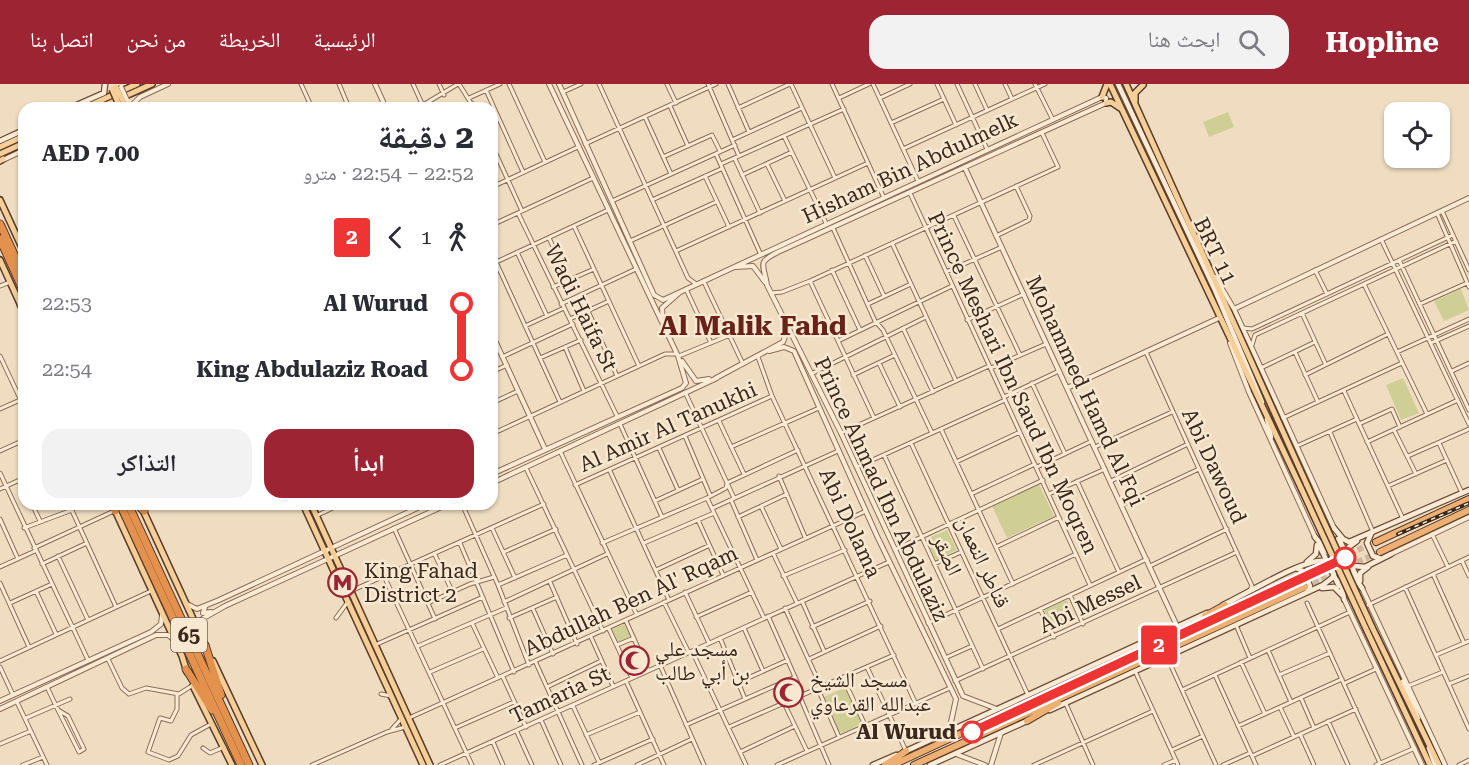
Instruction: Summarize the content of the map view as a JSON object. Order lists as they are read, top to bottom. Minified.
{"streets":{"highway":["65"],"main road":["BRT 11"],"street":["Hisham Bin Abdulmelk","Wadi Haifa St","Prince Meshari Ibn Saud Ibn Moqren","Mohammed Hamd Al Fqi","Al Amir Al Tanukhi","Abi Dawoud","Prince Ahmad Ibn Abdulaziz","Abi Dolama","الصقر","قناطر النعمان","Abdullah Ben Al' Rqam","Abi Messel","Tamaria St"]},"crossings":[["Hisham Bin Abdulmelk","Prince Meshari Ibn Saud Ibn Moqren"],["Hisham Bin Abdulmelk","Mohammed Hamd Al Fqi"],["Hisham Bin Abdulmelk","Prince Ahmad Ibn Abdulaziz"],["Mohammed Hamd Al Fqi","Abi Messel"],["Al Amir Al Tanukhi","Abi Dolama"],["Abi Dawoud","Abi Messel"],["Prince Ahmad Ibn Abdulaziz","Abdullah Ben Al' Rqam"],["Prince Ahmad Ibn Abdulaziz","Abi Messel"],["Prince Ahmad Ibn Abdulaziz","Tamaria St"],["Abi Dolama","Abdullah Ben Al' Rqam"],["Abi Dolama","Tamaria St"],["الصقر","Abi Messel"],["قناطر النعمان","Abi Messel"]],"districts":["Al Malik Fahd"],"places":{"metro station":["King Fahad District 2"],"mosque":["مسجد علي بن أبي طالب","مسجد الشيخ عبدالله القرعاوي"],"other":["Al Wurud"]},"lines":["metro line 2"],"page":{"header":"Hopline","search":"ابحث هنا","nav":["الرئيسية","الخريطة","من نحن","اتصل بنا"],"on_map":"2","heading":["2 دقيقة","22:52 – 22:54 · مترو","AED 7.00"],"legs":["1","2"],"list":[{"name":"Al Wurud","value":"22:53"},{"name":"King Abdulaziz Road","value":"22:54"}],"buttons":["ابدأ","التذاكر"]}}
